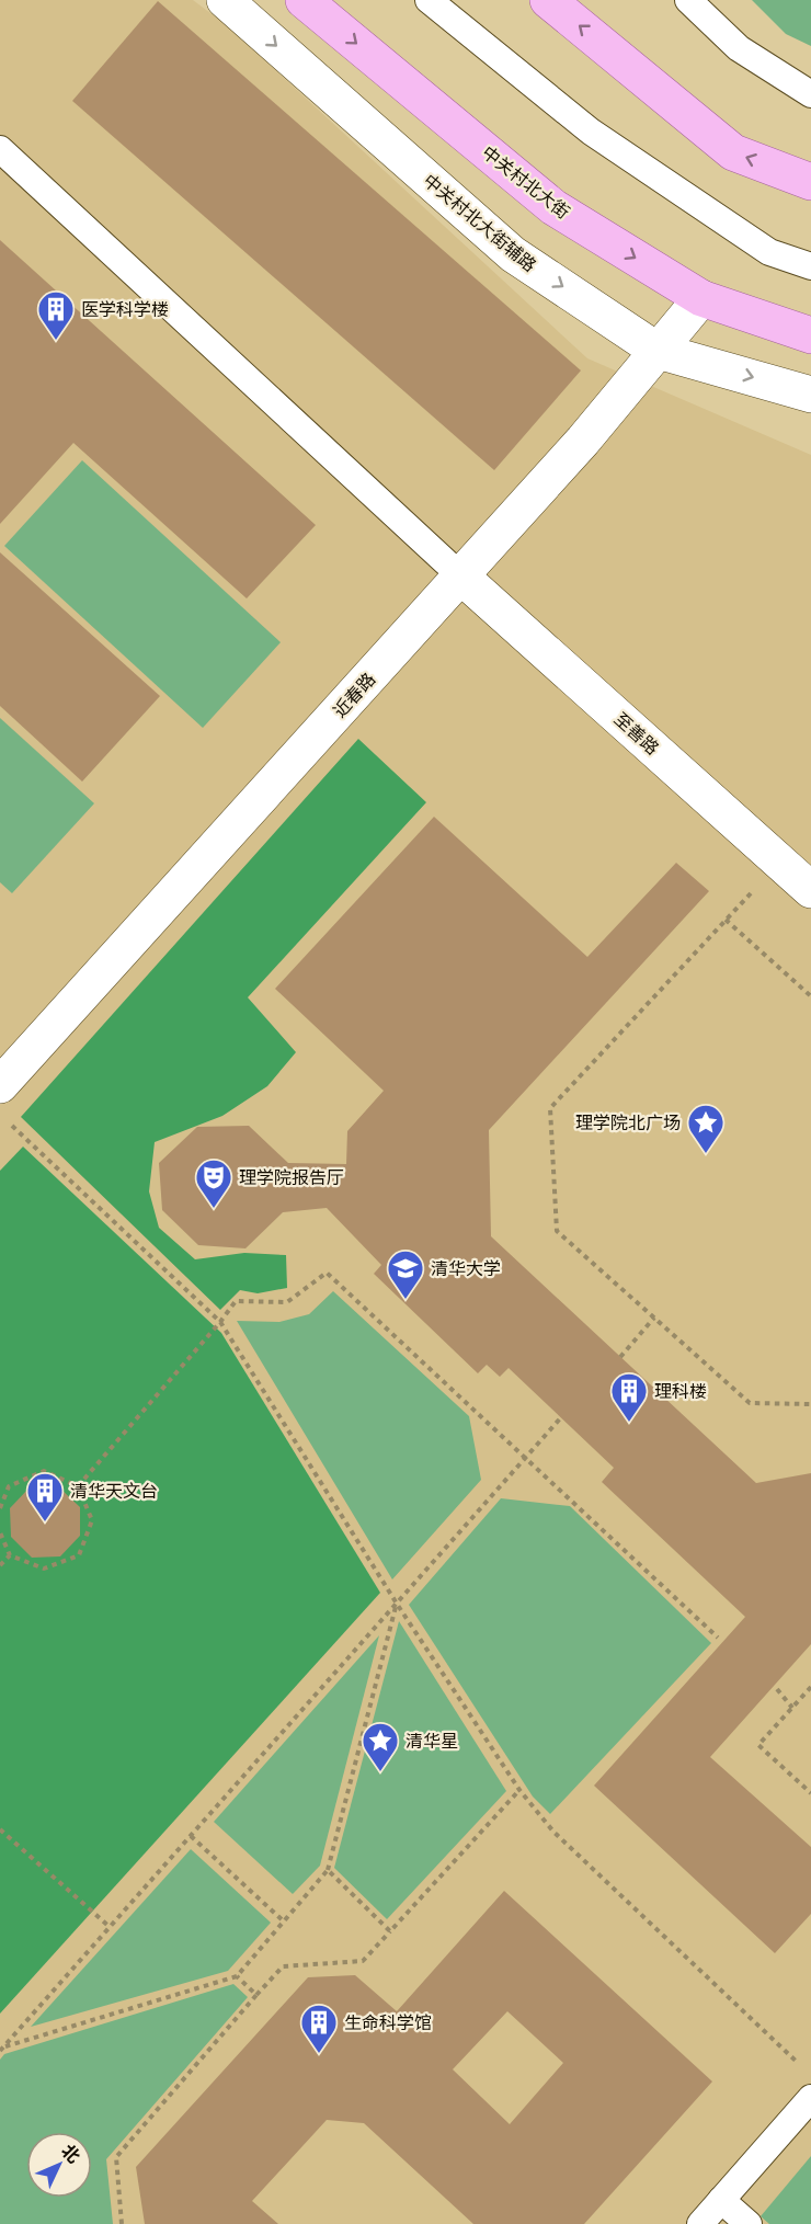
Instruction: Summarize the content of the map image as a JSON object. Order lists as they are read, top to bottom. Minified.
{"streets":{"main road":["中关村北大街"],"street":["中关村北大街辅路","近春路","至善路"]},"crossings":[["中关村北大街","近春路"],["中关村北大街辅路","近春路"],["近春路","至善路"]],"one_way":["中关村北大街辅路"],"places":{"building":["医学科学楼","理科楼","清华天文台","生命科学馆"],"place":["理学院北广场","清华星"],"theatre":["理学院报告厅"],"school or university":["清华大学"]},"north":"top right"}
